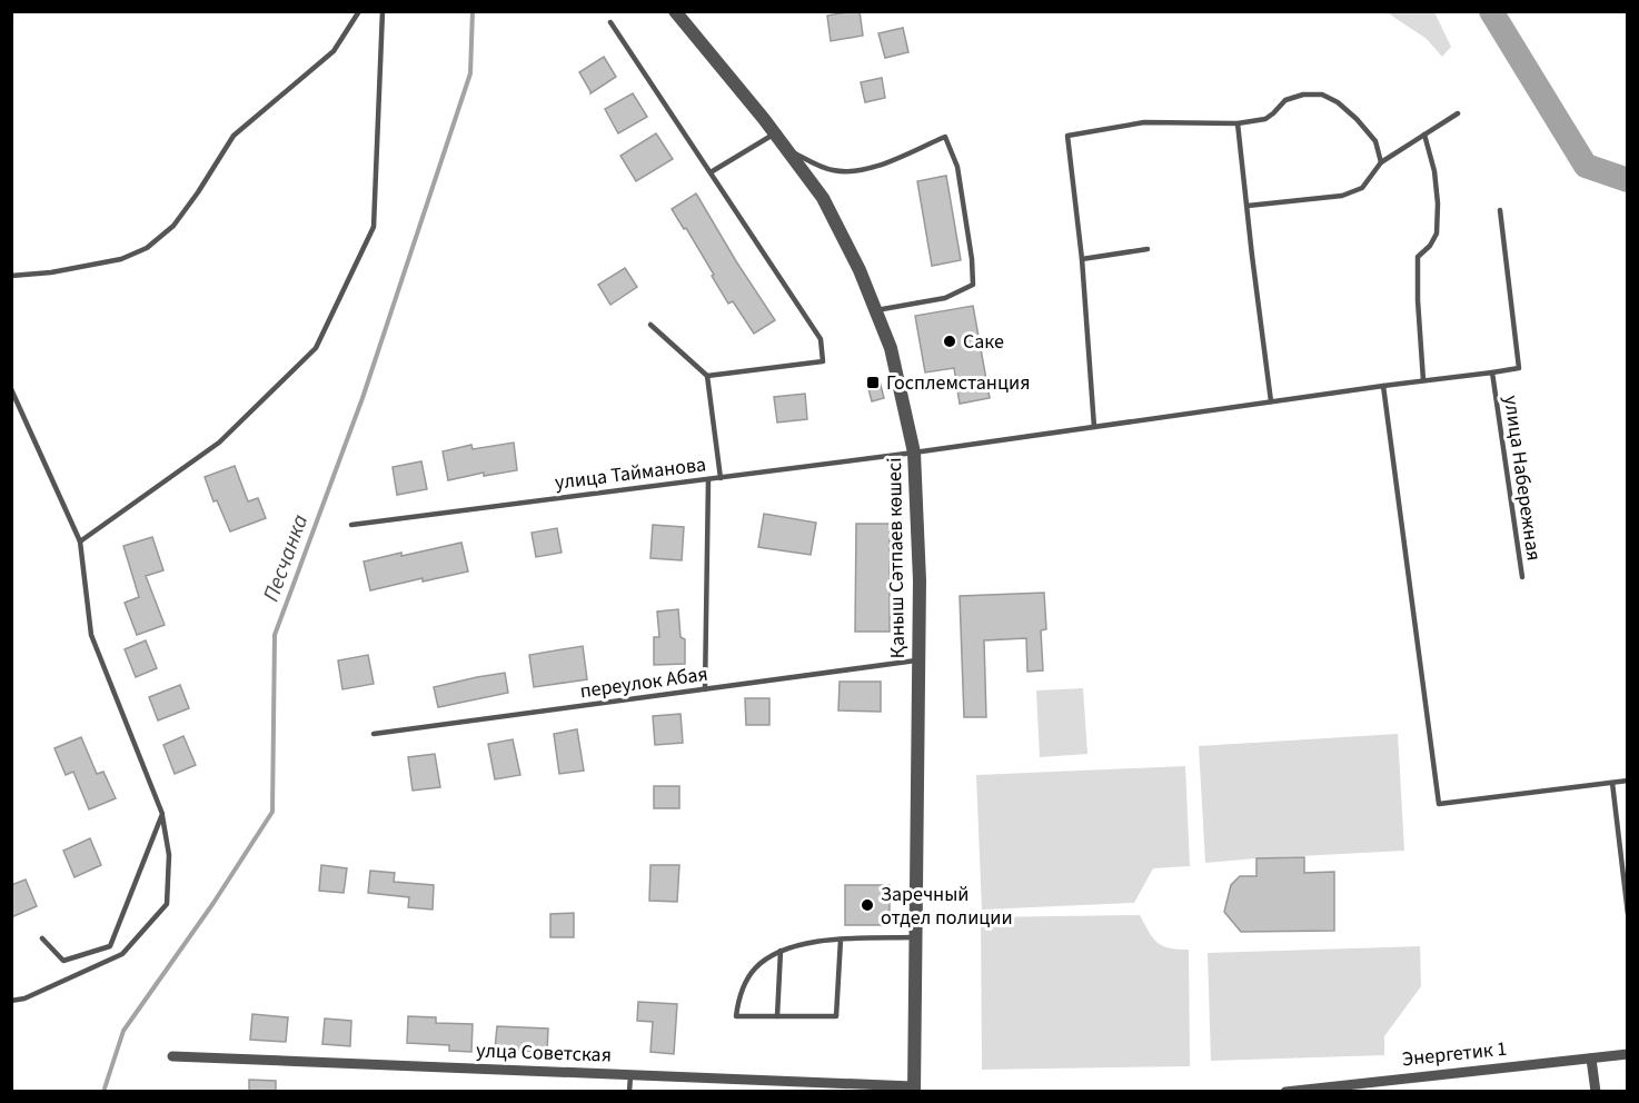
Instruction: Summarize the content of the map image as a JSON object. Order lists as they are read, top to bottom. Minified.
{"streets":{"street":["Қаныш Сәтпаев көшесі","улца Советская","Энергетик 1"],"lane":["улица Тайманова","улица Набережная","переулок Абая"]},"crossings":[["улица Тайманова","улица Набережная"],["улица Тайманова","Қаныш Сәтпаев көшесі"],["Қаныш Сәтпаев көшесі","переулок Абая"],["Қаныш Сәтпаев көшесі","улца Советская"]],"water":["Песчанка"],"places":{"other":["Саке","Заречный отдел полиции"],"transit":["Госплемстанция"]}}
